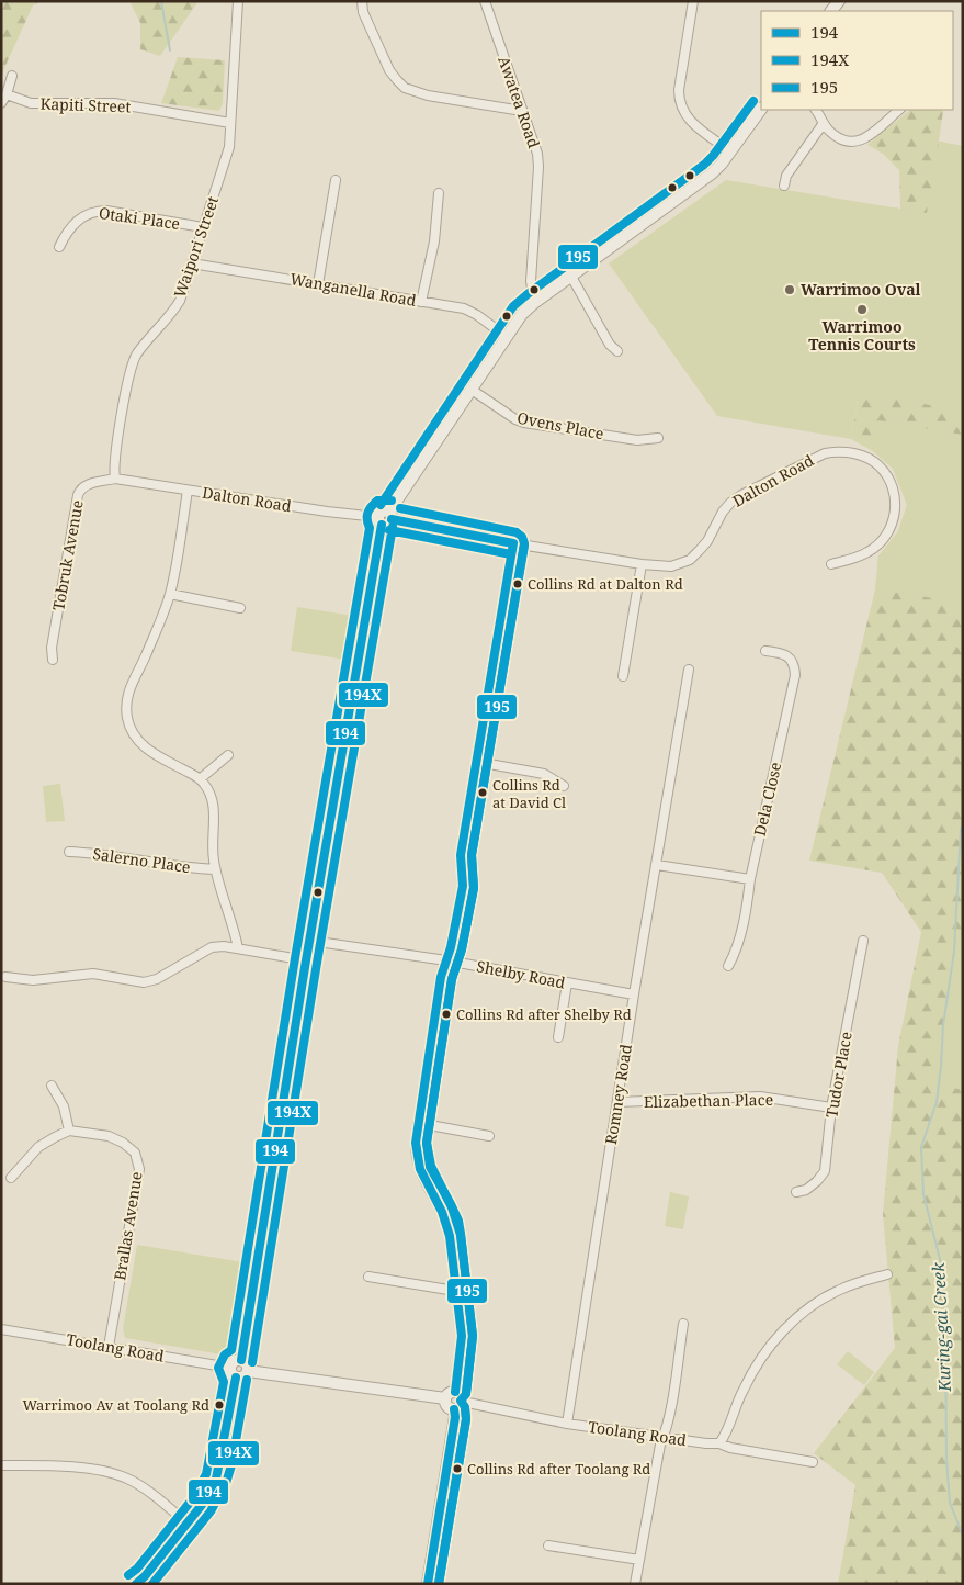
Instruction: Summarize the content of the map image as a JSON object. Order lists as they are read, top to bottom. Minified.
{"streets":{"street":["Awatea Road","Kapiti Street","Otaki Place","Waipori Street","Wanganella Road","Ovens Place","Dalton Road","Tobruk Avenue","Dela Close","Salerno Place","Shelby Road","Tudor Place","Romney Road","Elizabethan Place","Brallas Avenue","Toolang Road"]},"crossings":[["Kapiti Street","Waipori Street"],["Otaki Place","Waipori Street"],["Waipori Street","Wanganella Road"],["Waipori Street","Dalton Road"],["Waipori Street","Tobruk Avenue"],["Dalton Road","Tobruk Avenue"],["Shelby Road","Romney Road"],["Tudor Place","Elizabethan Place"],["Romney Road","Elizabethan Place"],["Romney Road","Toolang Road"],["Brallas Avenue","Toolang Road"]],"water":["Kuring-gai Creek"],"places":["Warrimoo Oval","Warrimoo Tennis Courts","Collins Rd at Dalton Rd","Collins Rd at David Cl","Collins Rd after Shelby Rd","Warrimoo Av at Toolang Rd","Collins Rd after Toolang Rd"],"lines":["transit line 195","transit line 194","transit line 194X"],"legend":["194","194X","195"]}
